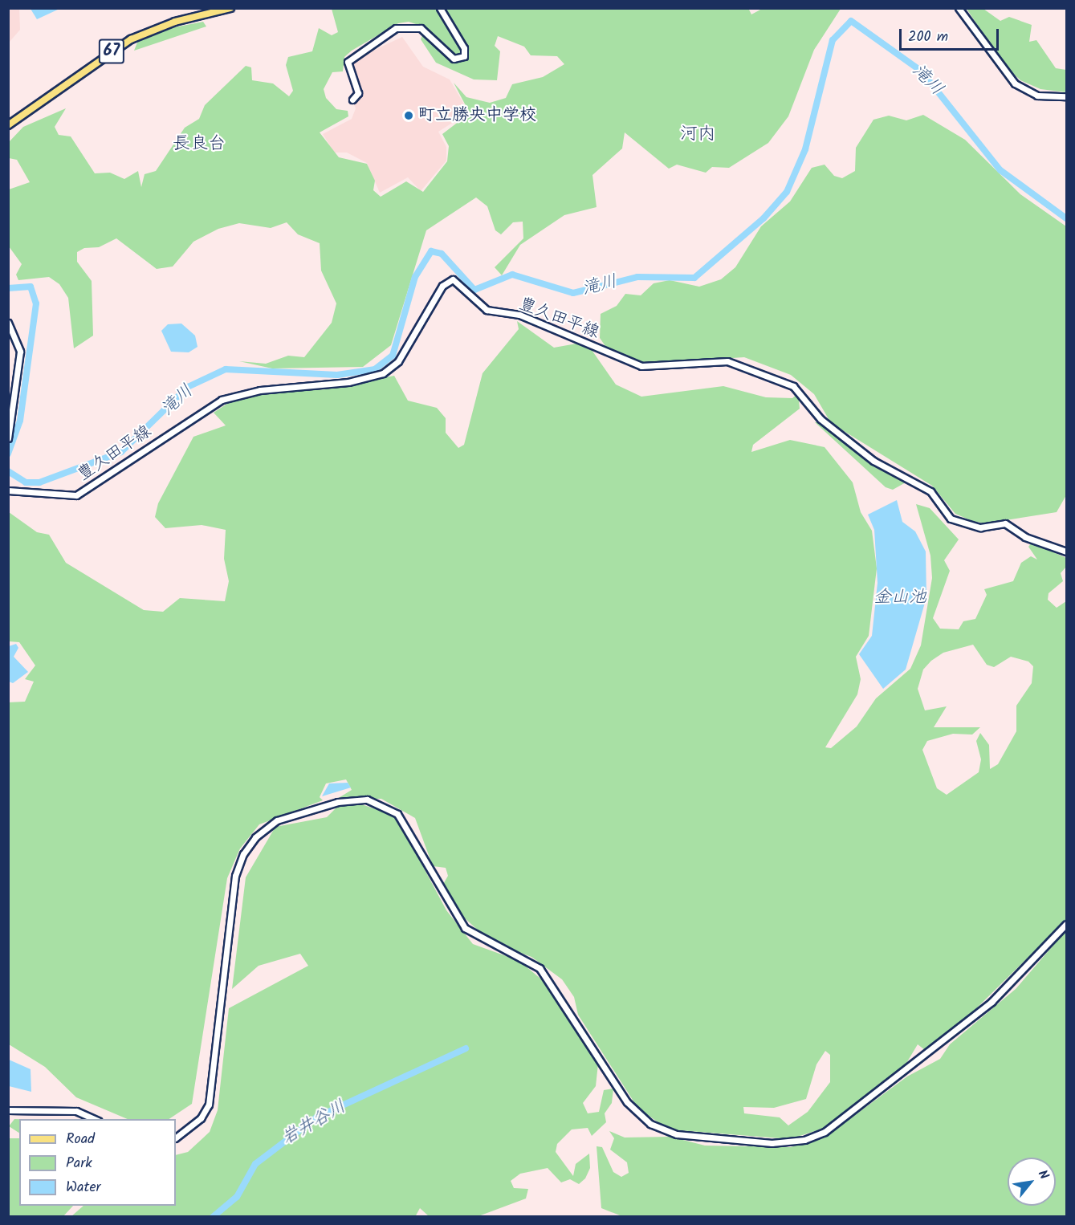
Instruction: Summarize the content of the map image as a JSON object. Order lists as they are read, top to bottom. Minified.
{"streets":{"main road":["67"],"street":["豊久田平線"]},"districts":["河内","長良台"],"water":["滝川","金山池","岩井谷川"],"places":["町立勝央中学校"],"legend":["Road","Park","Water"],"scale_bar":"200 m","north":"top right"}
